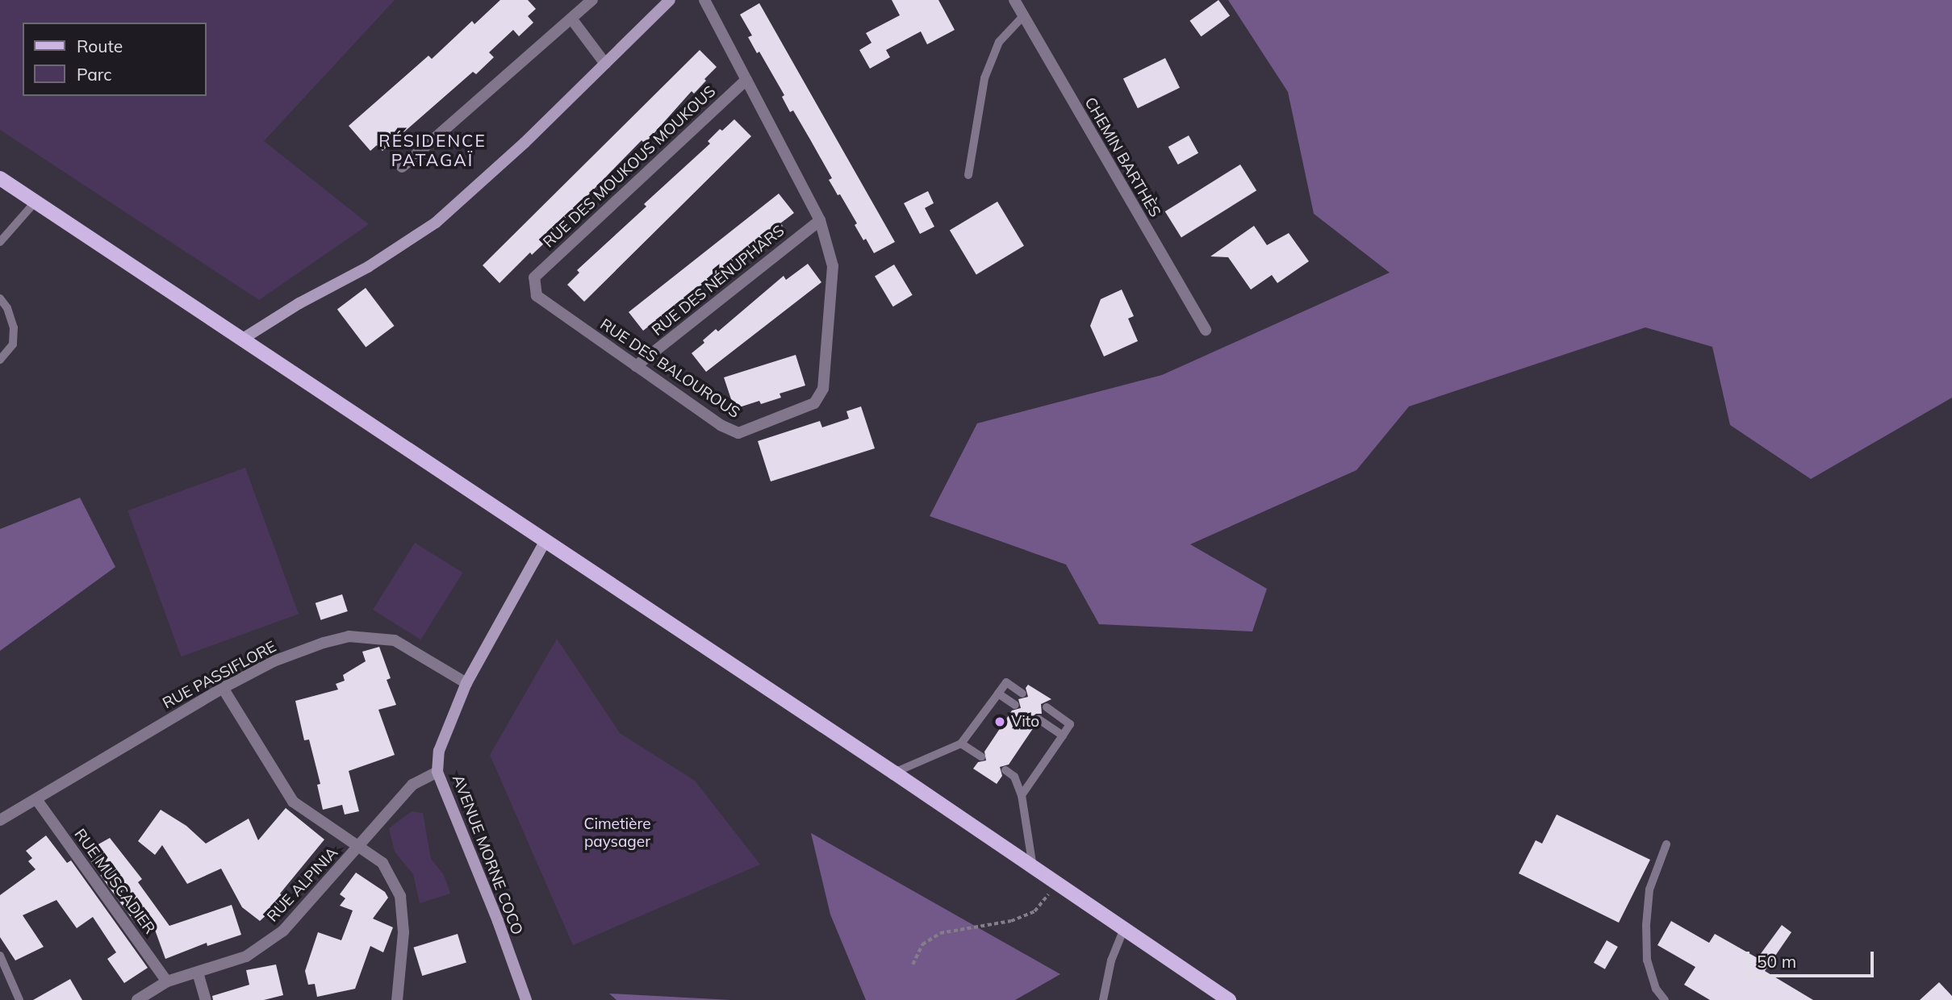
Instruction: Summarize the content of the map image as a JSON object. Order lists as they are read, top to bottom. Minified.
{"streets":{"main road":["AVENUE MORNE COCO"],"street":["CHEMIN BARTHÈS","RUE DES MOUKOUS MOUKOUS","RUE DES NÉNUPHARS","RUE DES BALOUROUS","RUE PASSIFLORE","RUE MUSCADIER","RUE ALPINIA"]},"crossings":[["RUE DES MOUKOUS MOUKOUS","RUE DES BALOUROUS"],["RUE DES NÉNUPHARS","RUE DES BALOUROUS"],["RUE PASSIFLORE","AVENUE MORNE COCO"],["RUE PASSIFLORE","RUE MUSCADIER"],["AVENUE MORNE COCO","RUE ALPINIA"],["RUE MUSCADIER","RUE ALPINIA"]],"districts":["RÉSIDENCE PATAGAÏ"],"parks":["Cimetière paysager"],"places":["Vito"],"legend":["Route","Parc"],"scale_bar":"50 m"}
